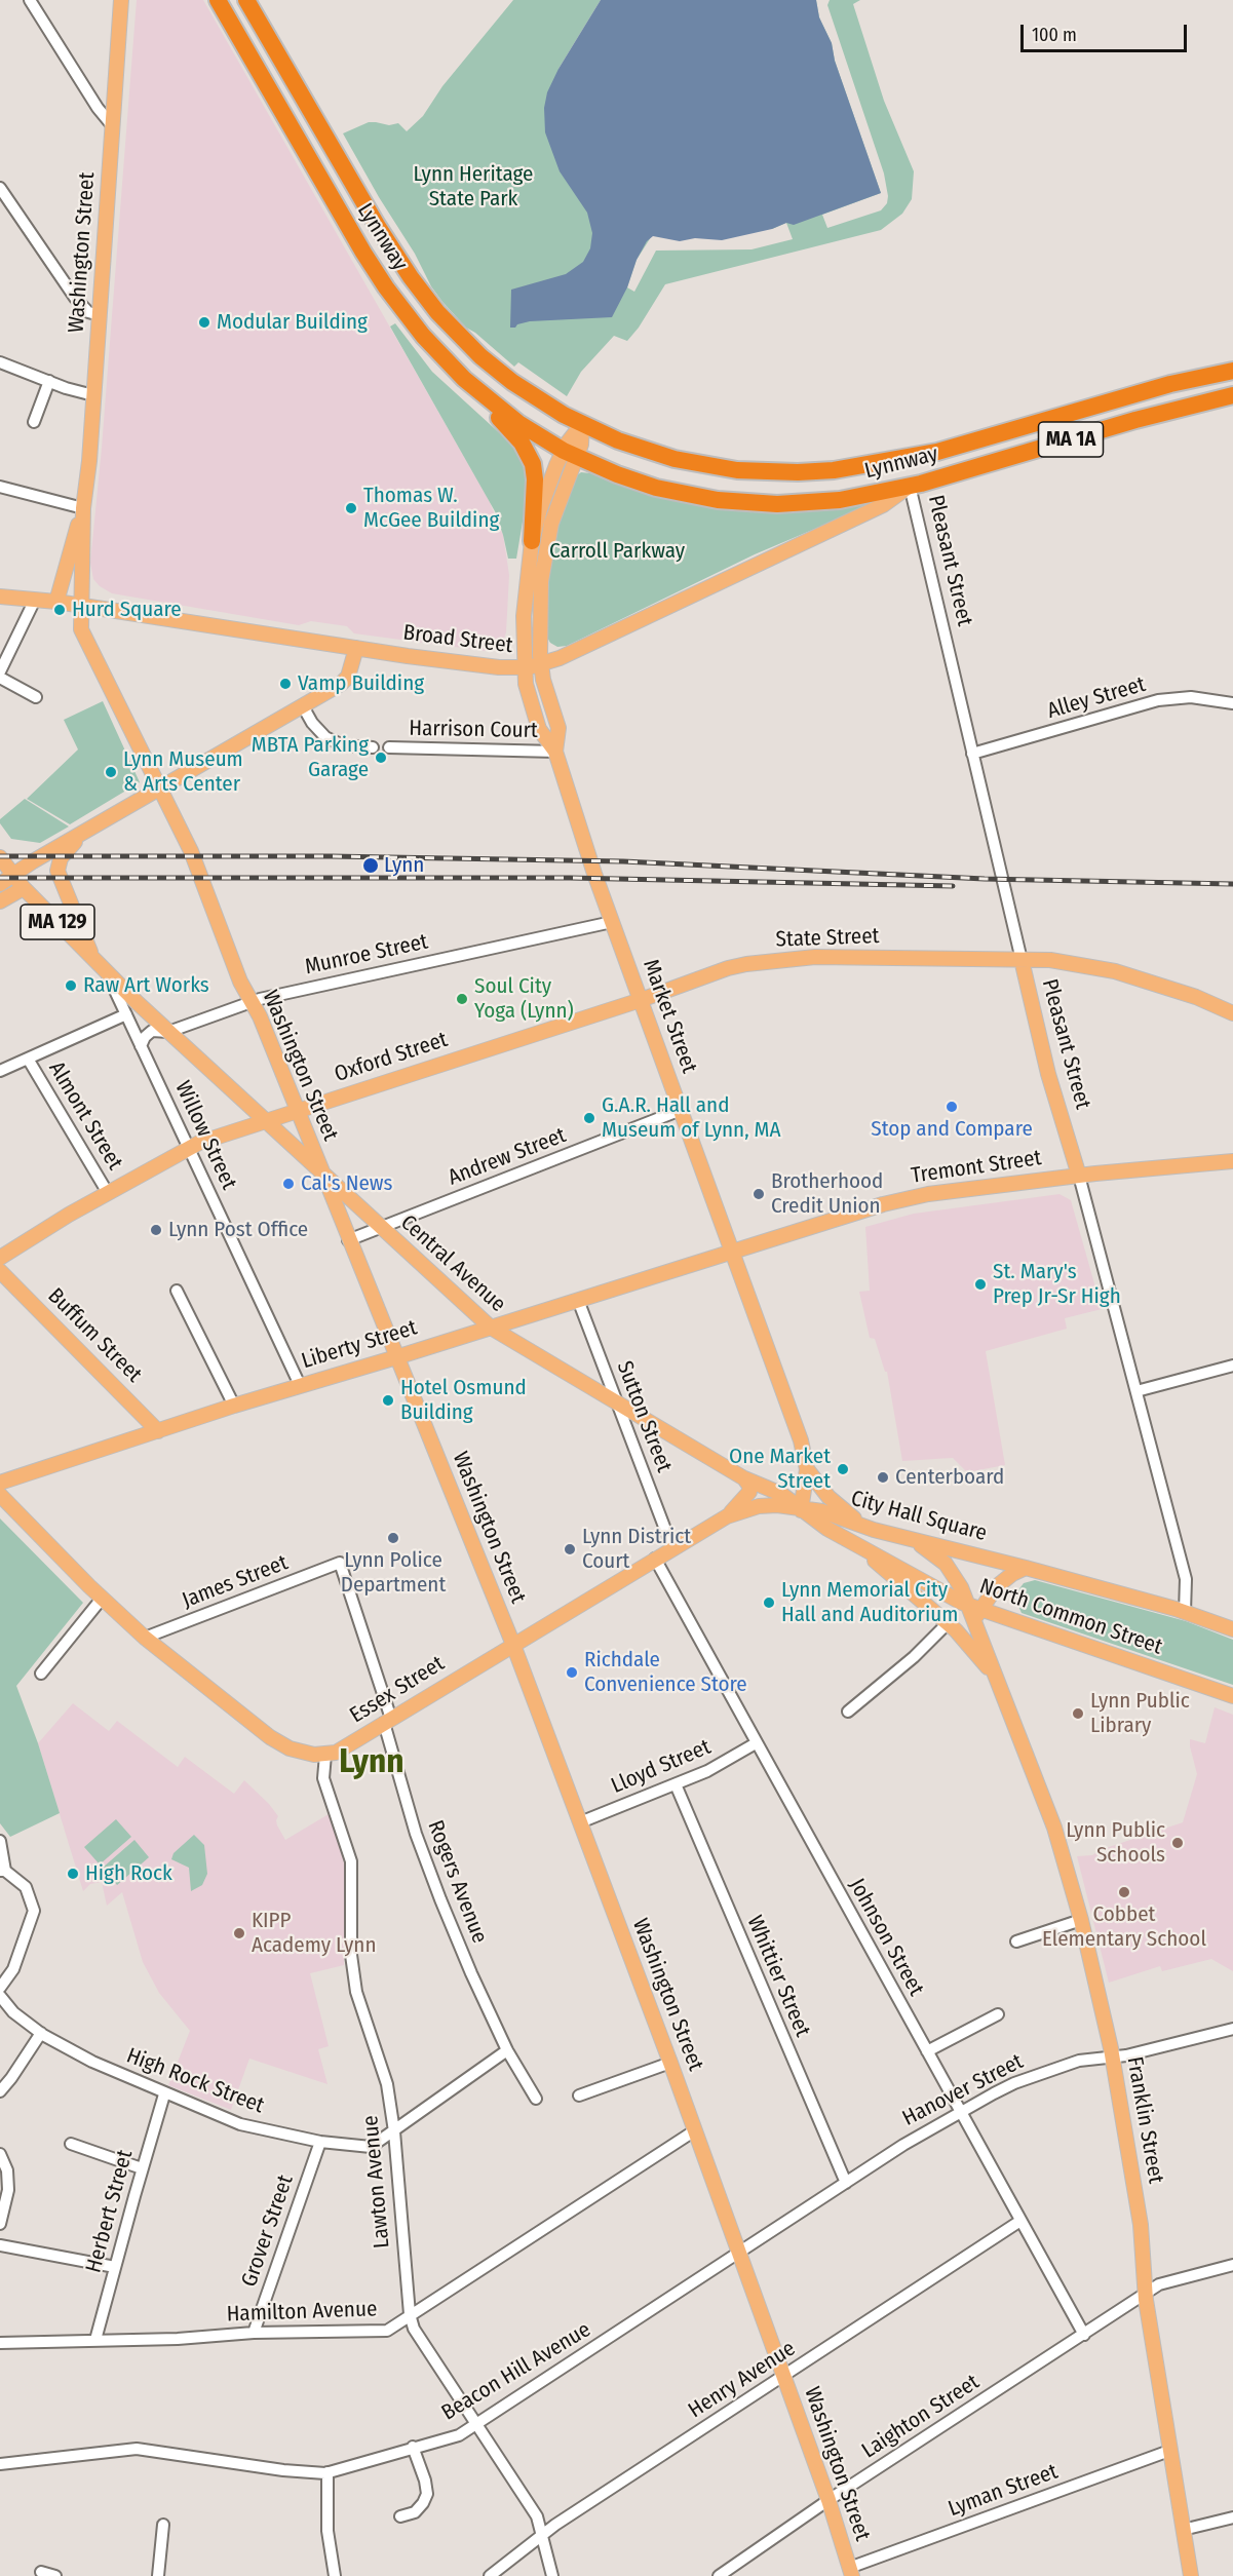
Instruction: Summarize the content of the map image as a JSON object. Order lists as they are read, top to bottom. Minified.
{"streets":{"highway":["Lynnway","MA 1A"],"main road":["Washington Street","Pleasant Street","Broad Street","MA 129","State Street","Market Street","Oxford Street","Tremont Street","Central Avenue","Buffum Street","Liberty Street","City Hall Square","North Common Street","Essex Street","Franklin Street"],"street":["Alley Street","Harrison Court","Munroe Street","Almont Street","Willow Street","Andrew Street","Sutton Street","James Street","Lloyd Street","Rogers Avenue","Johnson Street","Whittier Street","High Rock Street","Hanover Street","Lawton Avenue","Herbert Street","Grover Street","Hamilton Avenue","Beacon Hill Avenue","Henry Avenue","Laighton Street","Lyman Street"]},"crossings":[["Lynnway","Pleasant Street"],["Lynnway","Broad Street"],["Lynnway","Market Street"],["Washington Street","Broad Street"],["Washington Street","Munroe Street"],["Washington Street","Oxford Street"],["Washington Street","Andrew Street"],["Washington Street","Central Avenue"],["Washington Street","Liberty Street"],["Washington Street","Essex Street"],["Washington Street","Lloyd Street"],["Washington Street","Hanover Street"],["Washington Street","Hamilton Avenue"],["Washington Street","Beacon Hill Avenue"],["Washington Street","Henry Avenue"],["Washington Street","Laighton Street"],["Washington Street","Lyman Street"],["Pleasant Street","Broad Street"],["Pleasant Street","Alley Street"],["Pleasant Street","State Street"],["Pleasant Street","Tremont Street"],["Pleasant Street","City Hall Square"],["Broad Street","Market Street"],["Harrison Court","Market Street"],["MA 129","Munroe Street"],["MA 129","Willow Street"],["MA 129","Central Avenue"],["State Street","Market Street"],["State Street","Oxford Street"],["Munroe Street","Market Street"],["Munroe Street","Willow Street"],["Munroe Street","Central Avenue"],["Market Street","Oxford Street"],["Market Street","Andrew Street"],["Market Street","Tremont Street"],["Market Street","Liberty Street"],["Market Street","City Hall Square"],["Oxford Street","Almont Street"],["Oxford Street","Willow Street"],["Oxford Street","Central Avenue"],["Willow Street","Liberty Street"],["Andrew Street","Central Avenue"],["Tremont Street","Liberty Street"],["Central Avenue","Liberty Street"],["Central Avenue","Sutton Street"],["Central Avenue","City Hall Square"],["Buffum Street","Liberty Street"],["Liberty Street","Sutton Street"],["Sutton Street","Essex Street"],["City Hall Square","North Common Street"],["City Hall Square","Essex Street"],["City Hall Square","Franklin Street"],["James Street","Rogers Avenue"],["North Common Street","Franklin Street"],["Essex Street","Rogers Avenue"],["Essex Street","Johnson Street"],["Essex Street","Lawton Avenue"],["Lloyd Street","Johnson Street"],["Lloyd Street","Whittier Street"],["Johnson Street","Hanover Street"],["Johnson Street","Henry Avenue"],["Johnson Street","Laighton Street"],["Whittier Street","Hanover Street"],["High Rock Street","Lawton Avenue"],["High Rock Street","Herbert Street"],["High Rock Street","Grover Street"],["Hanover Street","Franklin Street"],["Hanover Street","Beacon Hill Avenue"],["Franklin Street","Laighton Street"],["Franklin Street","Lyman Street"],["Lawton Avenue","Hamilton Avenue"],["Lawton Avenue","Beacon Hill Avenue"],["Lawton Avenue","Henry Avenue"],["Herbert Street","Hamilton Avenue"],["Grover Street","Hamilton Avenue"]],"districts":["Lynn"],"parks":["Lynn Heritage State Park","Carroll Parkway"],"places":["Modular Building","Thomas W. McGee Building","Hurd Square","Vamp Building","MBTA Parking Garage","Lynn Museum & Arts Center","Lynn","Raw Art Works","Soul City Yoga (Lynn)","Stop and Compare","G.A.R. Hall and Museum of Lynn, MA","Cal's News","Brotherhood Credit Union","Lynn Post Office","St. Mary's Prep Jr-Sr High","Hotel Osmund Building","One Market Street","Centerboard","Lynn Police Department","Lynn District Court","Lynn Memorial City Hall and Auditorium","Richdale Convenience Store","Lynn Public Library","Lynn Public Schools","High Rock","Cobbet Elementary School","KIPP Academy Lynn"],"scale_bar":"100 m"}
